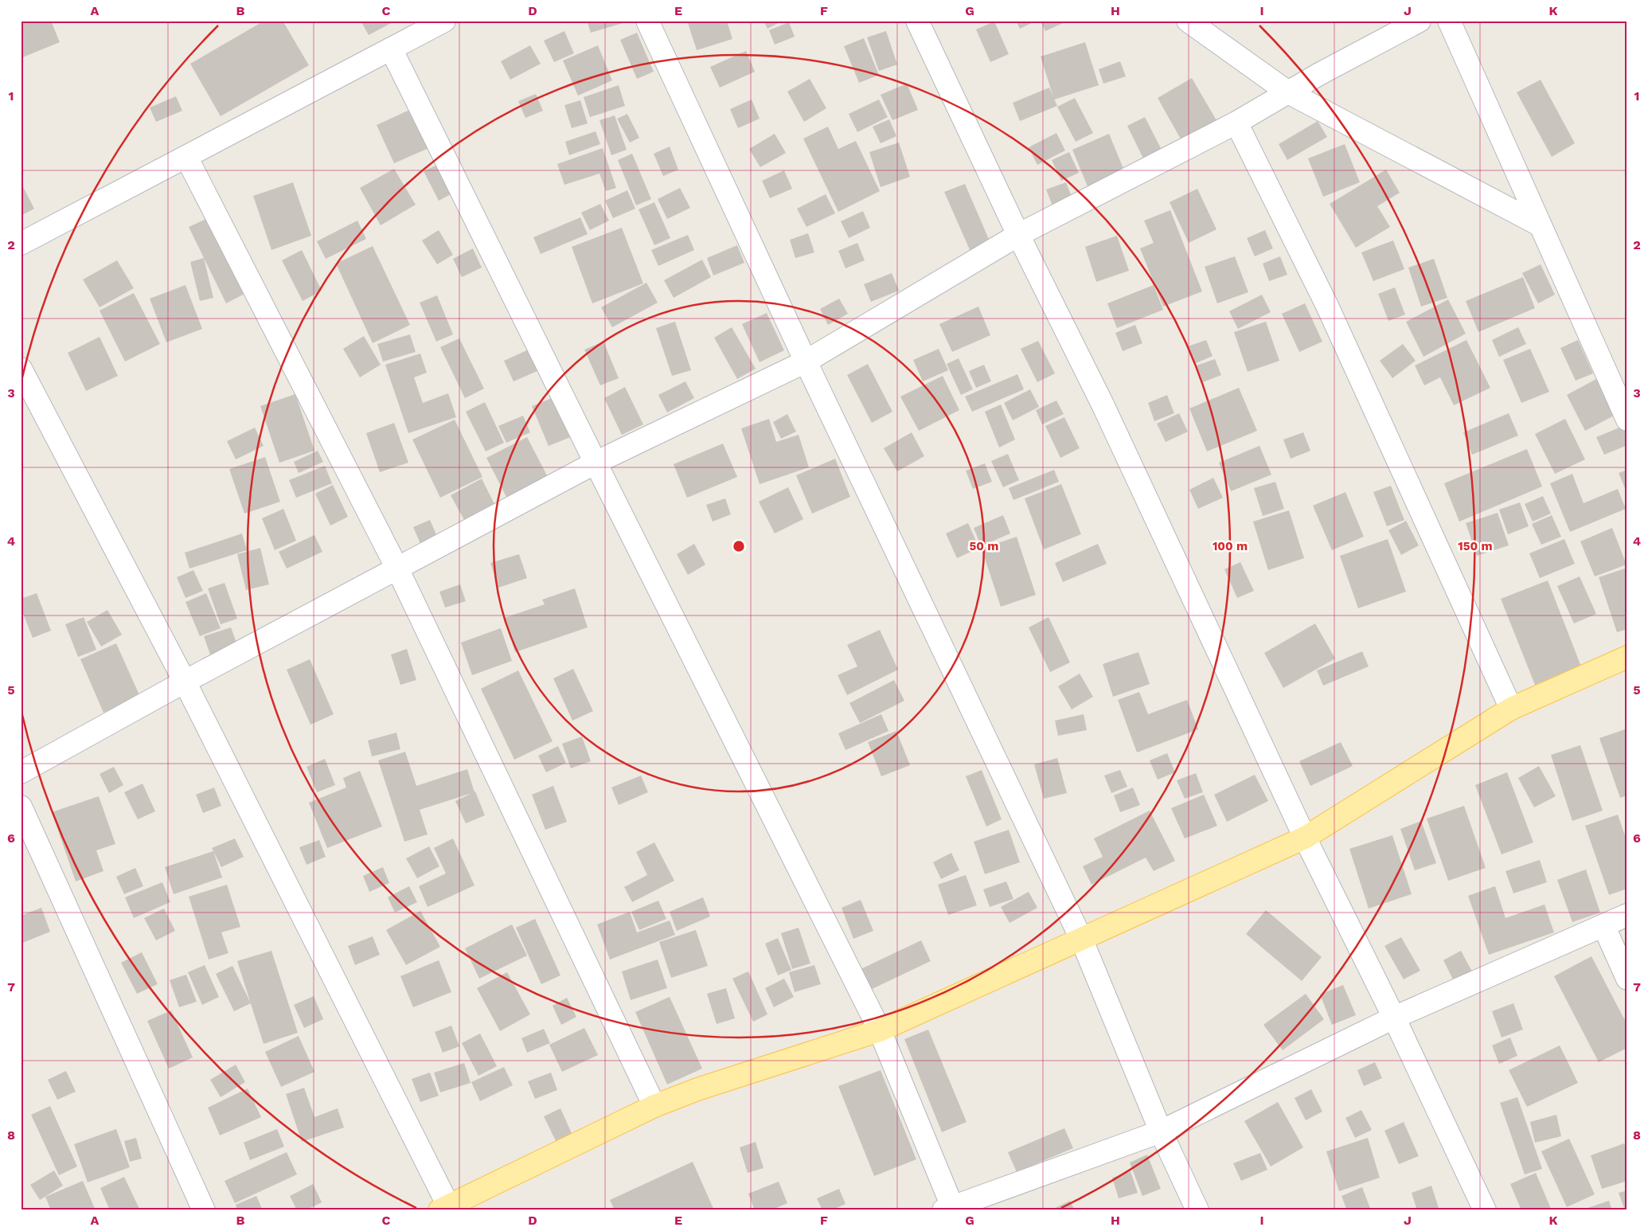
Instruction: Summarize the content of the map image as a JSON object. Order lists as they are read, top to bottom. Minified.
{"grid":{"columns":["A","B","C","D","E","F","G","H","I","J","K"],"rows":["1","2","3","4","5","6","7","8"]},"rings":["50 m","100 m","150 m"]}
